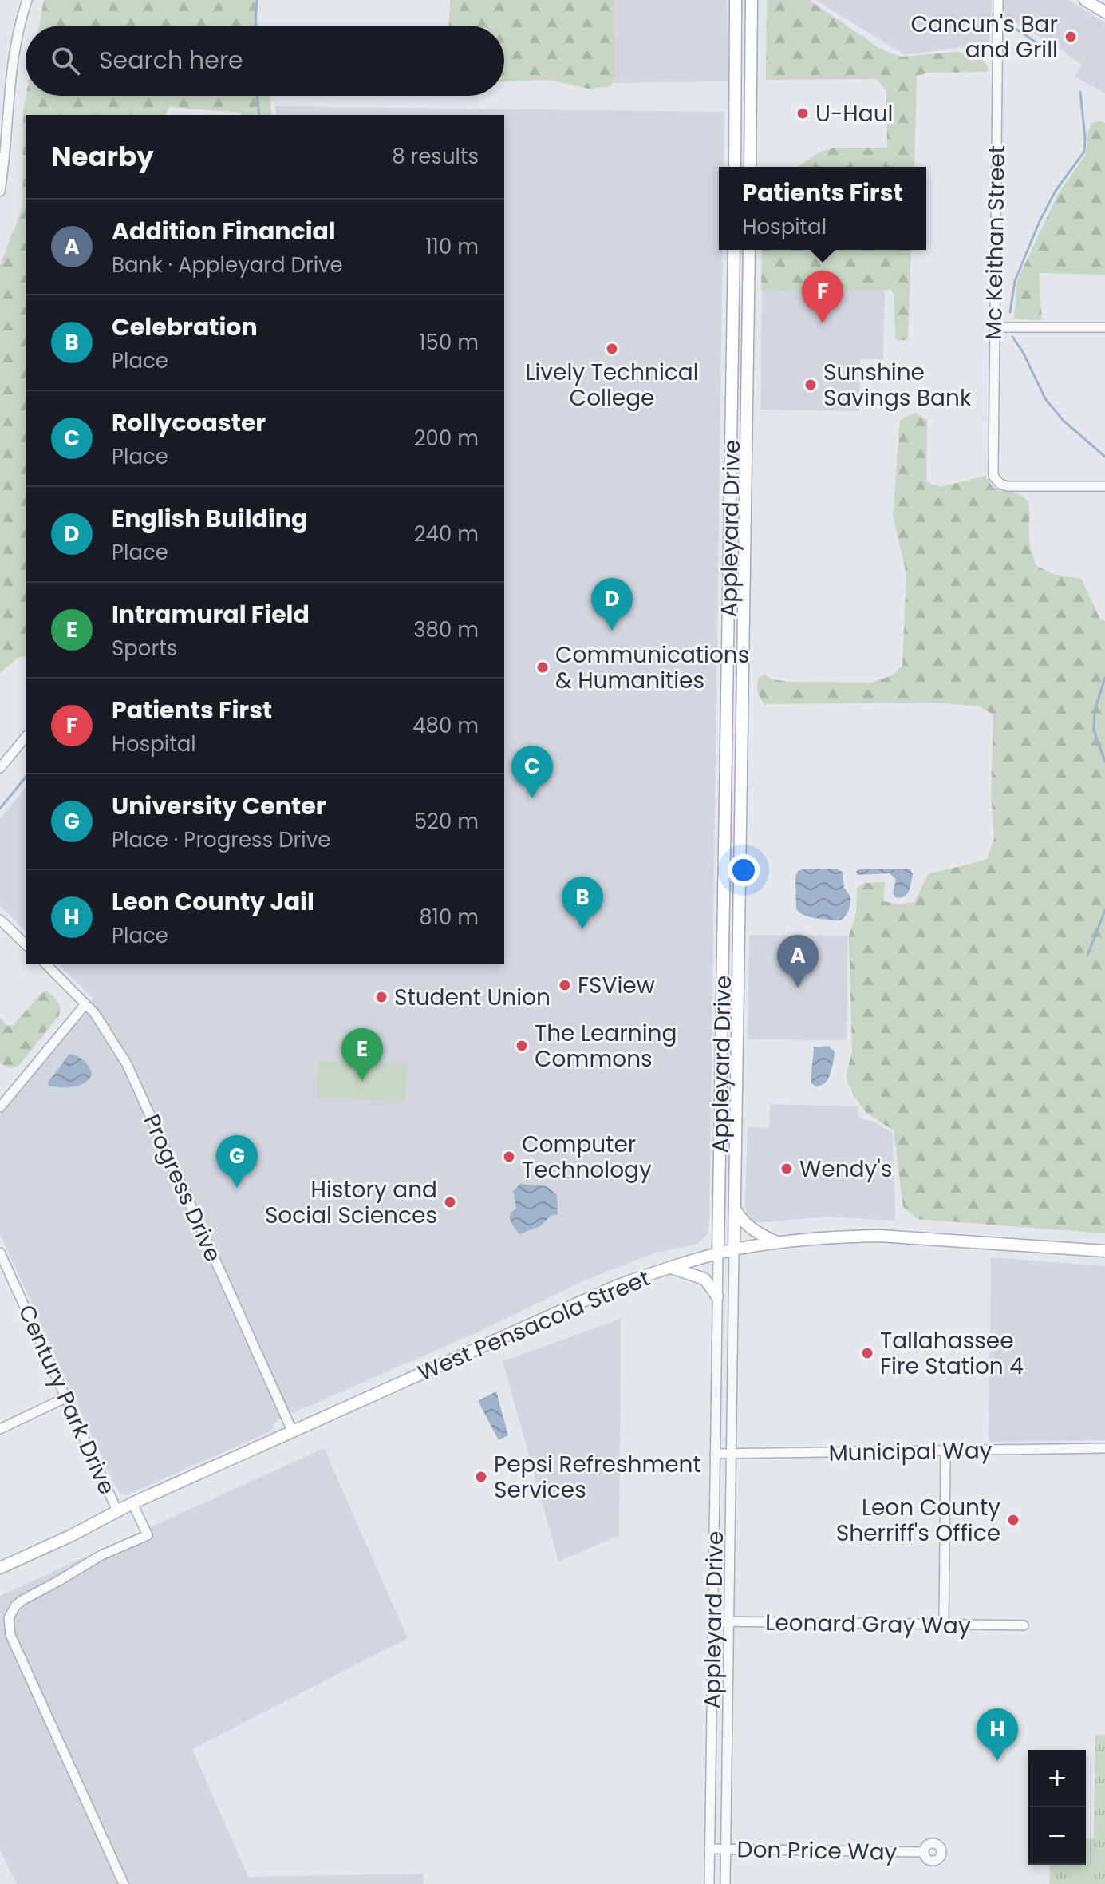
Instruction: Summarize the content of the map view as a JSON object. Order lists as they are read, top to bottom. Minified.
{"streets":{"main road":["Appleyard Drive","West Pensacola Street"],"street":["Mc Keithan Street","Progress Drive","Century Park Drive","Municipal Way","Leonard Gray Way","Don Price Way"]},"crossings":[["Appleyard Drive","West Pensacola Street"],["Appleyard Drive","Municipal Way"],["Appleyard Drive","Leonard Gray Way"],["Appleyard Drive","Don Price Way"],["Progress Drive","West Pensacola Street"],["West Pensacola Street","Century Park Drive"]],"places":["Cancun's Bar and Grill","U-Haul","Lively Technical College","Sunshine Savings Bank","Communications & Humanities","FSView","Student Union","The Learning Commons","Computer Technology","Wendy's","History and Social Sciences","Tallahassee Fire Station 4","Pepsi Refreshment Services","Leon County Sherriff's Office"],"page":{"search":"Search here","heading":["Nearby","8 results"],"popup":["Patients First","Hospital"],"list":[{"mark":"A","name":"Addition Financial","note":"Bank · Appleyard Drive","value":"110 m"},{"mark":"B","name":"Celebration","note":"Place","value":"150 m"},{"mark":"C","name":"Rollycoaster","note":"Place","value":"200 m"},{"mark":"D","name":"English Building","note":"Place","value":"240 m"},{"mark":"E","name":"Intramural Field","note":"Sports","value":"380 m"},{"mark":"F","name":"Patients First","note":"Hospital","value":"480 m"},{"mark":"G","name":"University Center","note":"Place · Progress Drive","value":"520 m"},{"mark":"H","name":"Leon County Jail","note":"Place","value":"810 m"}],"pins":["F","D","C","B","A","E","G","H"],"map_buttons":["+","−"]}}
